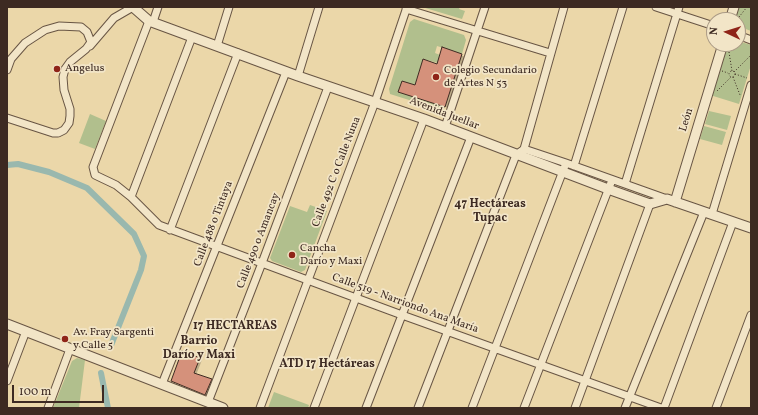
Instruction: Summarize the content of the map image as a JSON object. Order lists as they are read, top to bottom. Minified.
{"streets":{"street":["Avenida Juellar","León","Calle 492 C o Calle Nuna","Calle 488 o Tintaya","Calle 490 o Amancay","Calle 519 - Narriondo Ana María"]},"crossings":[["Avenida Juellar","Calle 492 C o Calle Nuna"],["Avenida Juellar","Calle 488 o Tintaya"],["Avenida Juellar","Calle 490 o Amancay"],["Avenida Juellar","Calle 519 - Narriondo Ana María"],["Calle 492 C o Calle Nuna","Calle 519 - Narriondo Ana María"],["Calle 488 o Tintaya","Calle 519 - Narriondo Ana María"],["Calle 490 o Amancay","Calle 519 - Narriondo Ana María"]],"districts":["47 Hectáreas Tupac","17 HECTAREAS","Barrio Darío y Maxi","ATD 17 Hectáreas"],"places":["Angelus","Colegio Secundario de Artes N 53","Cancha Darío y Maxi","Av. Fray Sargenti y Calle 5"],"scale_bar":"100 m","north":"left"}
